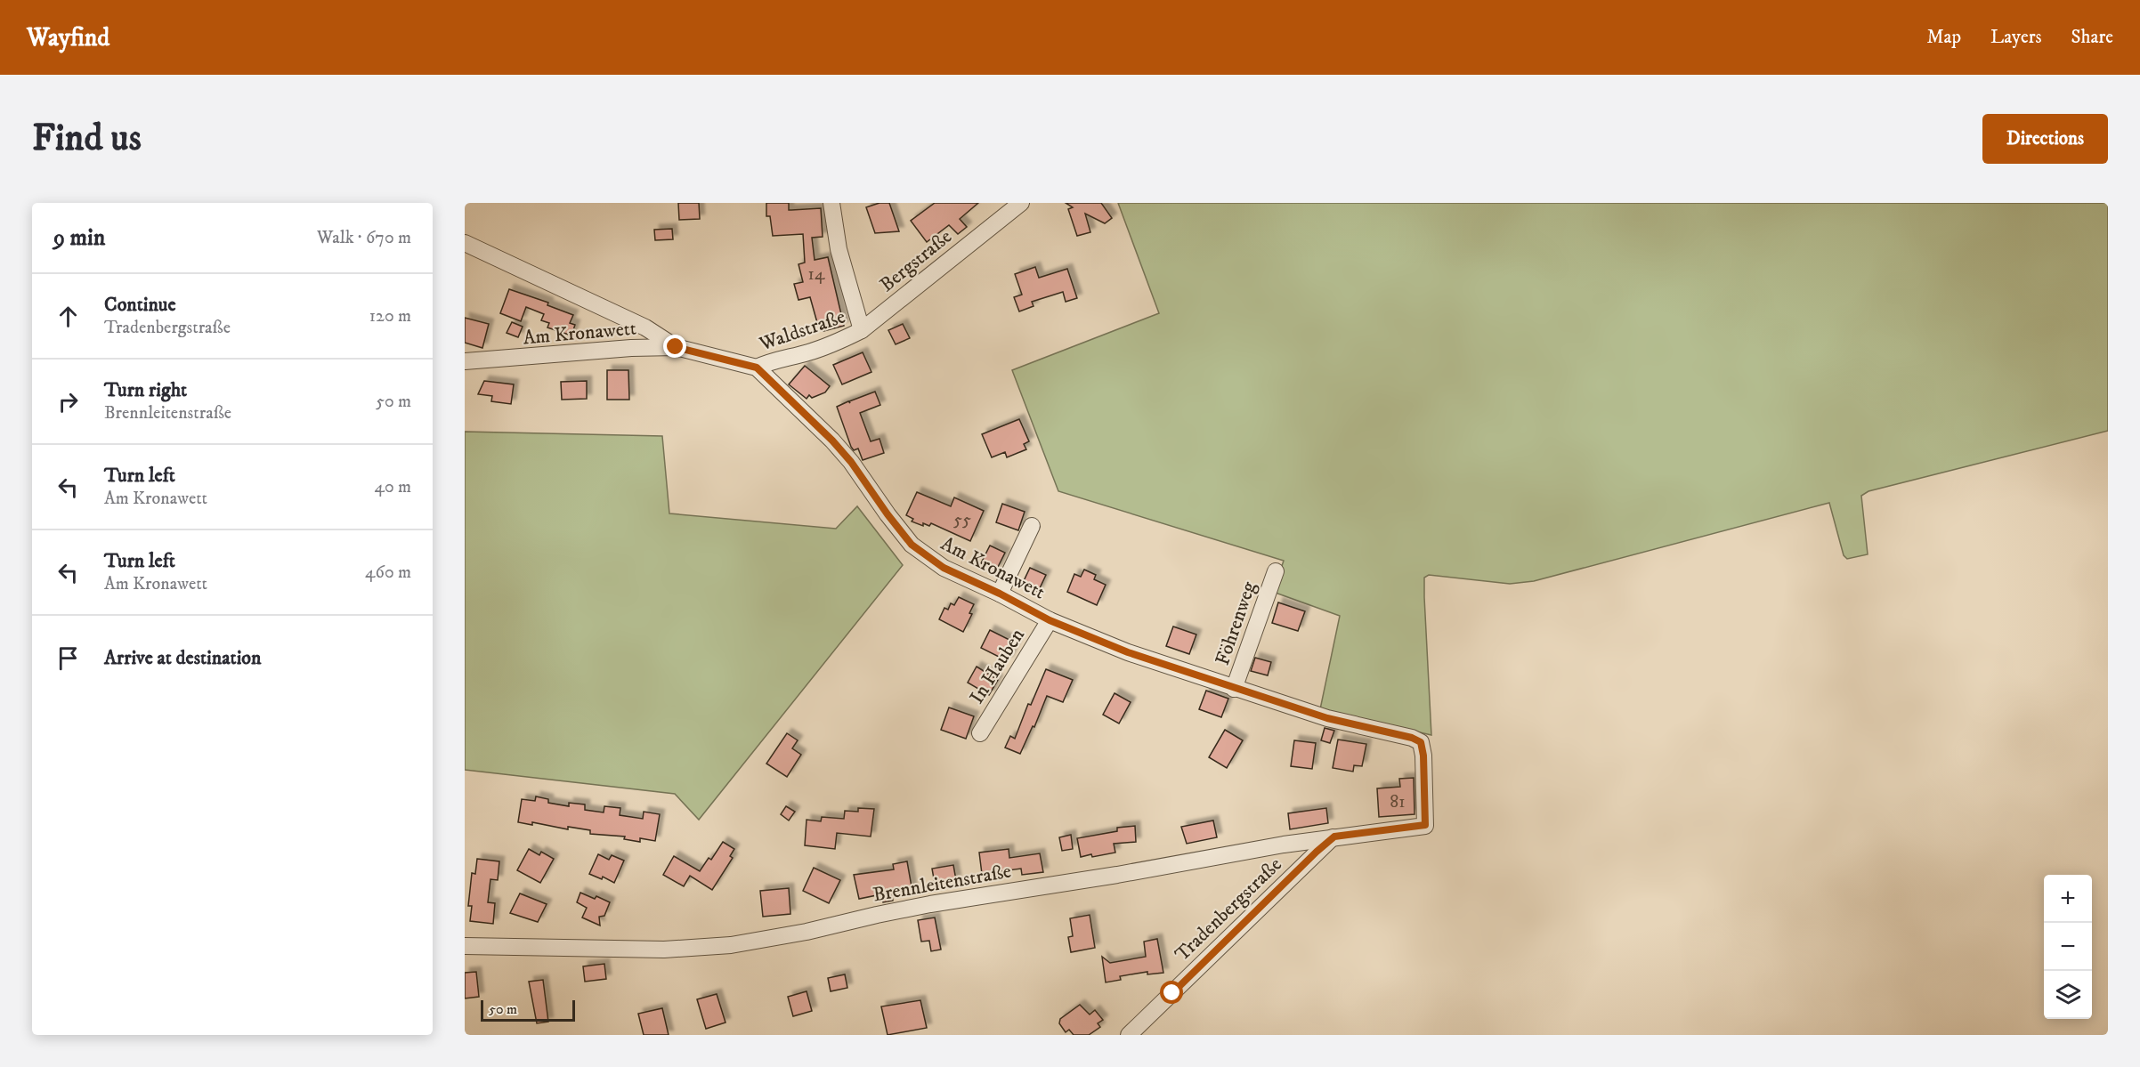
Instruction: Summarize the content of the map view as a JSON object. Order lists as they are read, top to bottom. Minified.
{"streets":{"street":["Bergstraße","Waldstraße","Am Kronawett","Föhrenweg","In Hauben","Brennleitenstraße","Tradenbergstraße"]},"crossings":[["Bergstraße","Waldstraße"],["Waldstraße","Am Kronawett"],["Am Kronawett","Föhrenweg"],["Am Kronawett","In Hauben"],["Am Kronawett","Brennleitenstraße"],["Brennleitenstraße","Tradenbergstraße"]],"house_numbers":["14","55","81"],"scale_bar":"50 m","page":{"header":"Wayfind","nav":["Map","Layers","Share"],"buttons":"Directions","title":"Find us","heading":["9 min","Walk · 670 m"],"list":[["Continue","Tradenbergstraße","120 m"],["Turn right","Brennleitenstraße","50 m"],["Turn left","Am Kronawett","40 m"],["Turn left","Am Kronawett","460 m"],"Arrive at destination"],"map_buttons":["+","−"],"scale":"50 m"}}
